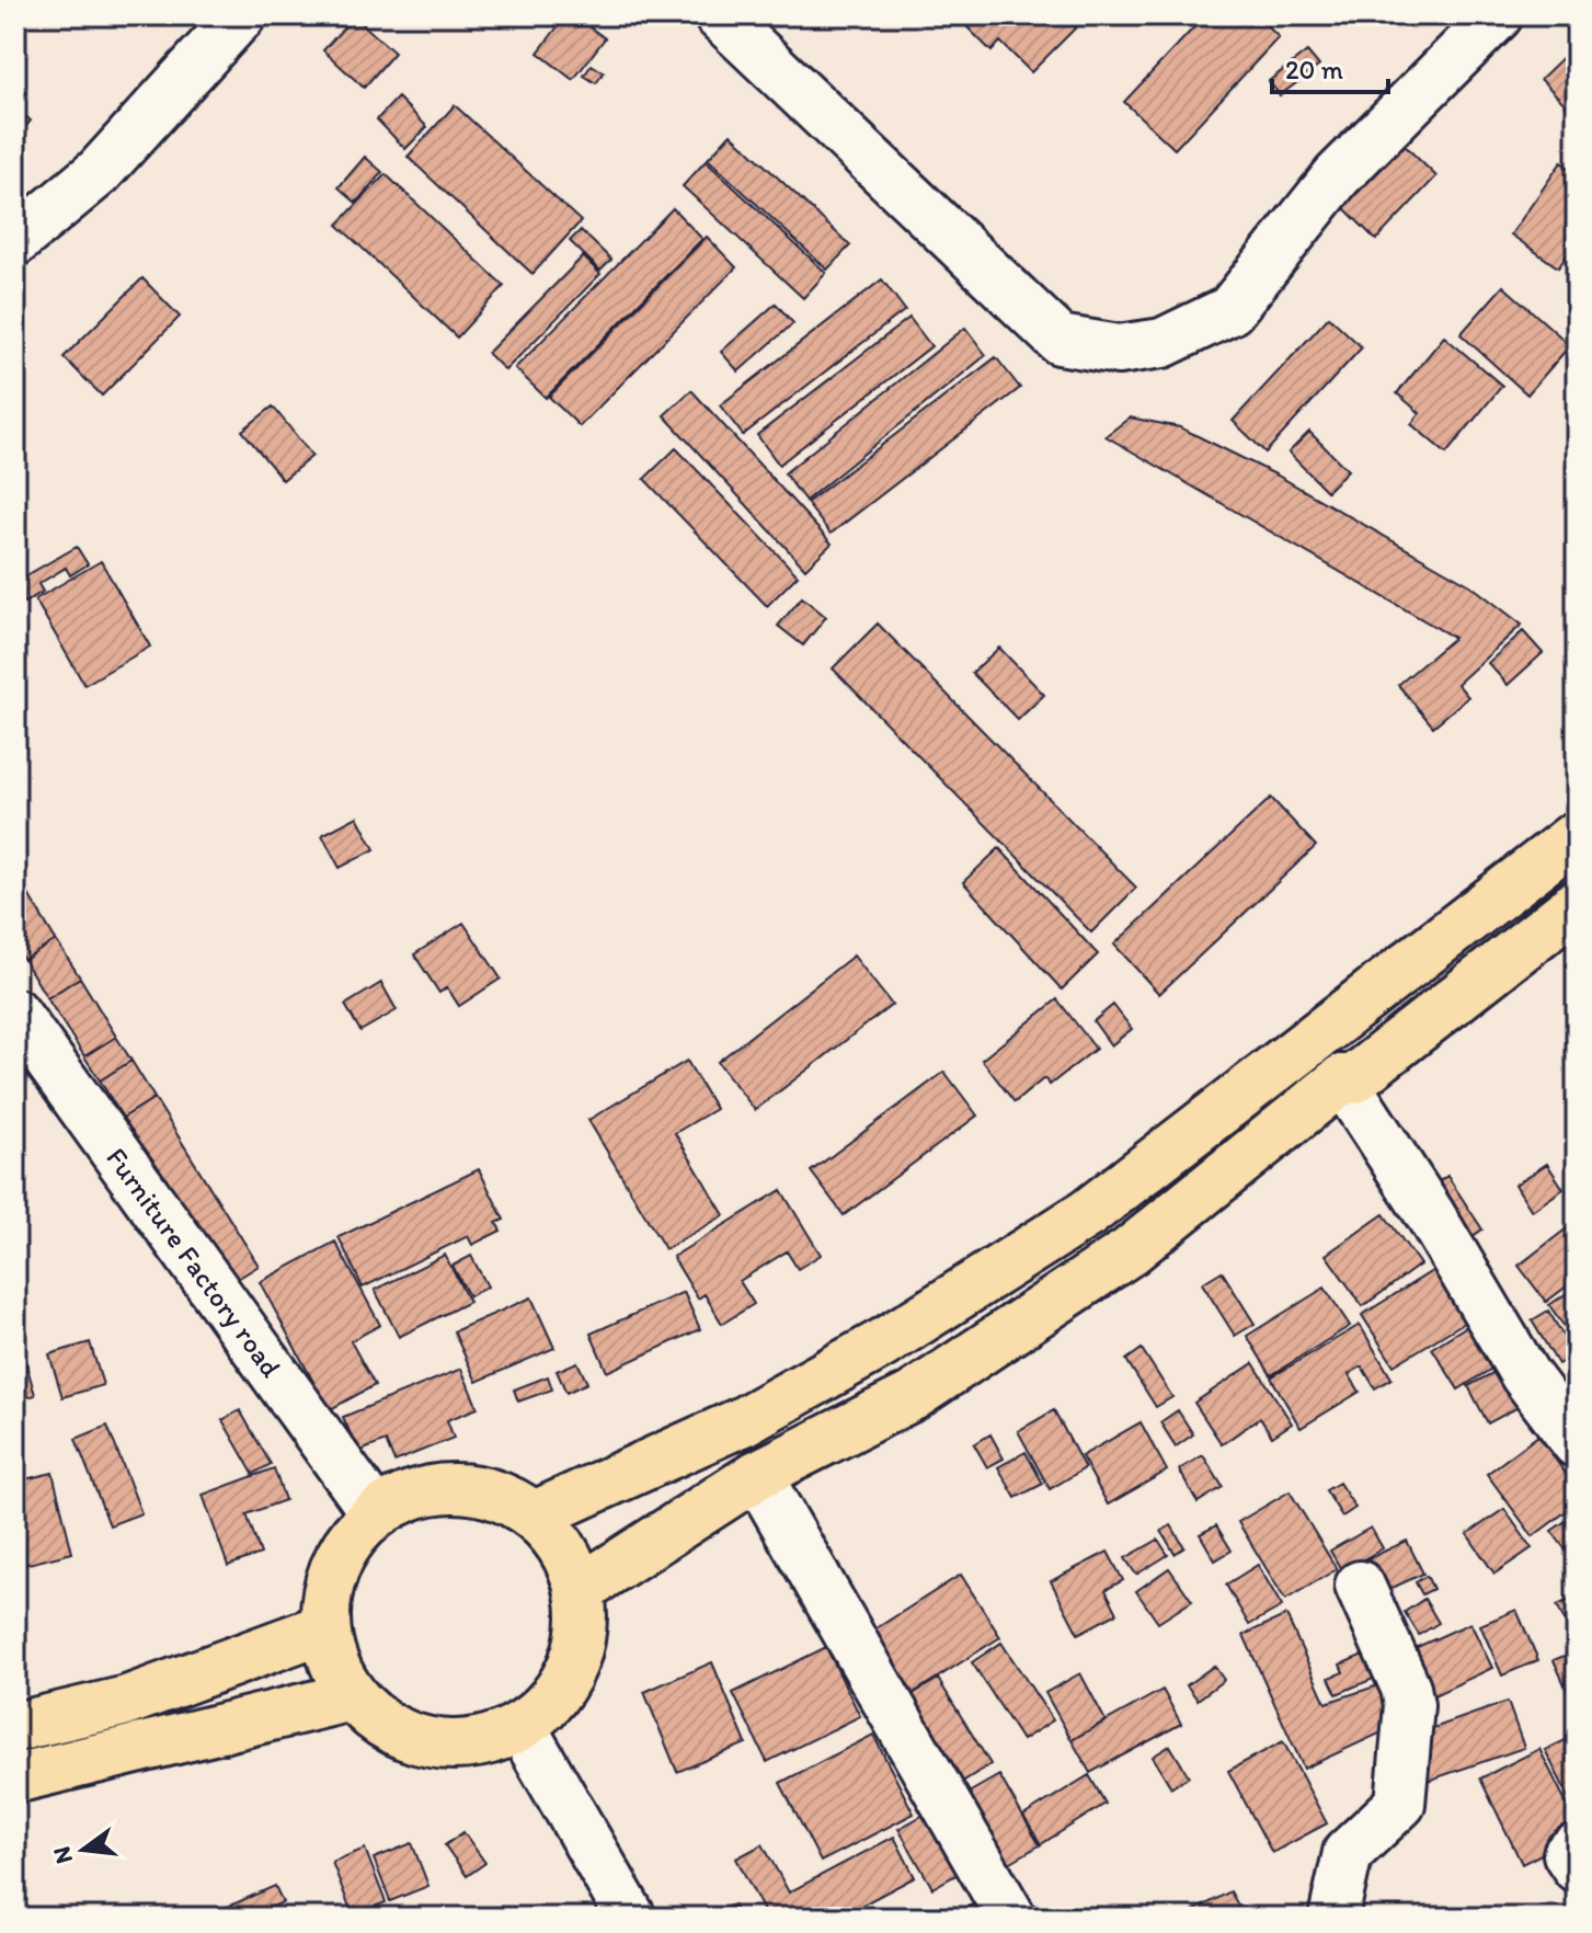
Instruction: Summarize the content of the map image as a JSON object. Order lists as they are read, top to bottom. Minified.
{"streets":{"street":["Furniture Factory road"]},"scale_bar":"20 m","north":"left"}
